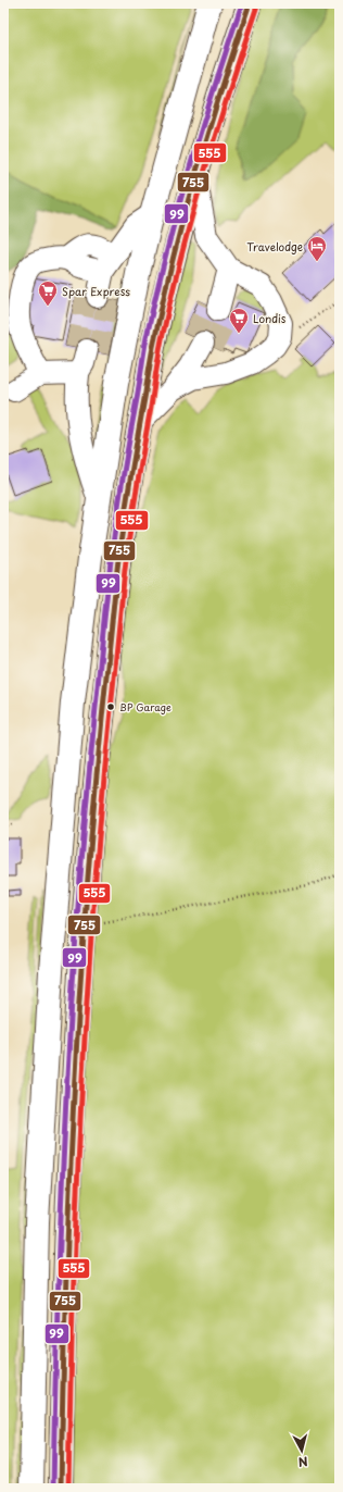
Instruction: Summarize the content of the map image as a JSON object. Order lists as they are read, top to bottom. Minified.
{"places":{"hotel":["Travelodge"],"supermarket":["Spar Express","Londis"],"other":["BP Garage"]},"lines":["transit line 755","transit line 99","transit line 555"],"north":"bottom"}
